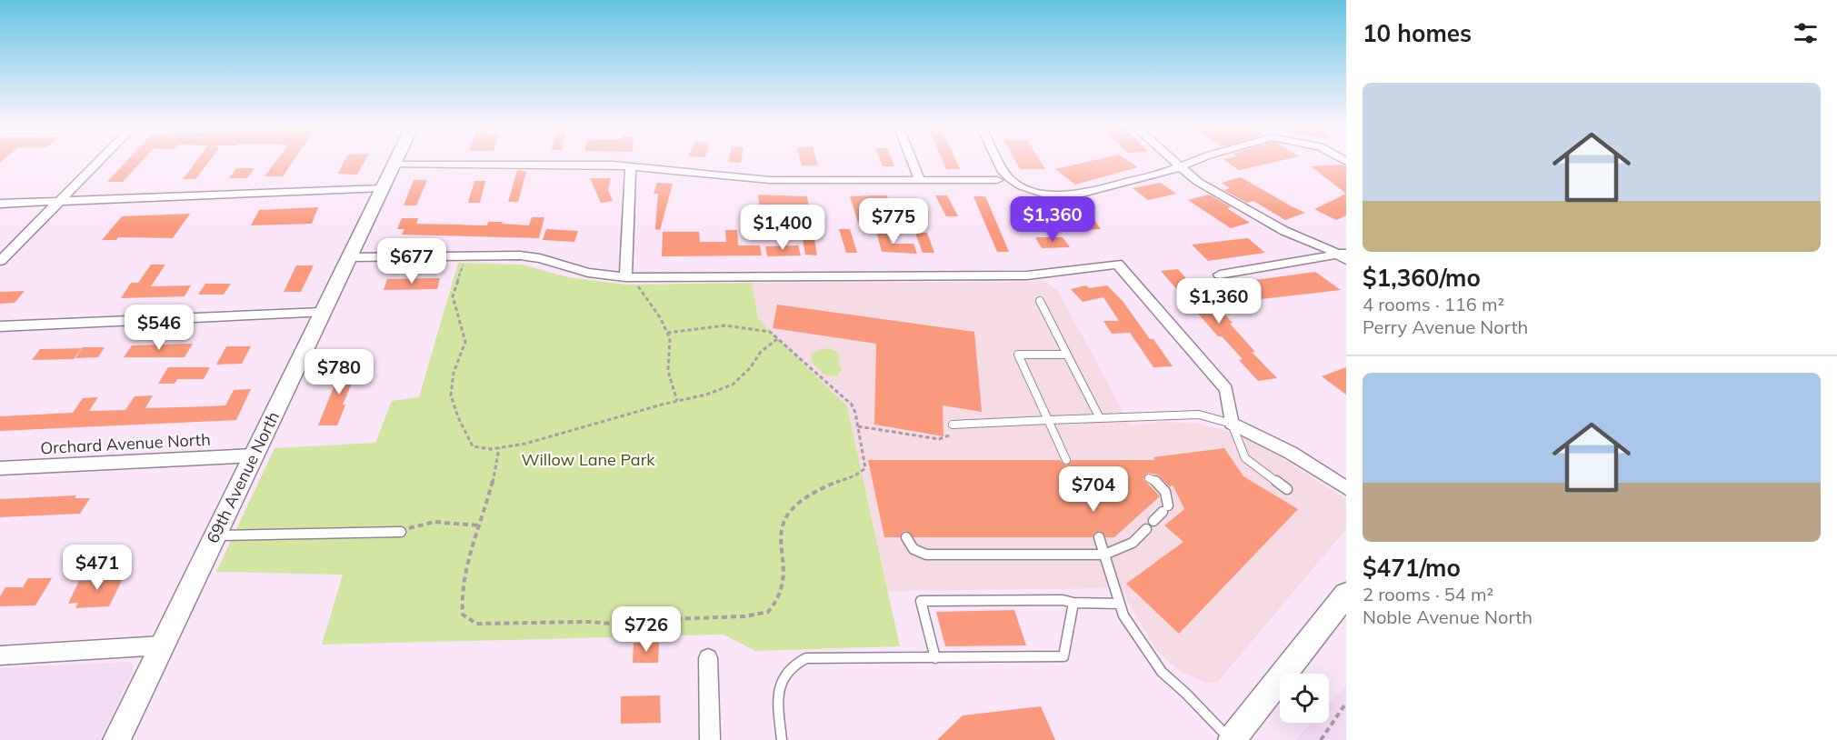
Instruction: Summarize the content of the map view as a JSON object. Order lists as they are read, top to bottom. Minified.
{"streets":{"street":["Orchard Avenue North","69th Avenue North"]},"crossings":[["Orchard Avenue North","69th Avenue North"]],"parks":["Willow Lane Park"],"page":{"heading":"10 homes","list":[{"name":"$1,360/mo","note":"4 rooms · 116 m² · Perry Avenue North"},{"name":"$471/mo","note":"2 rooms · 54 m² · Noble Avenue North"}],"price":["$1,360","$775","$1,400","$677","$1,360","$546","$780","$704","$471","$726"]}}
